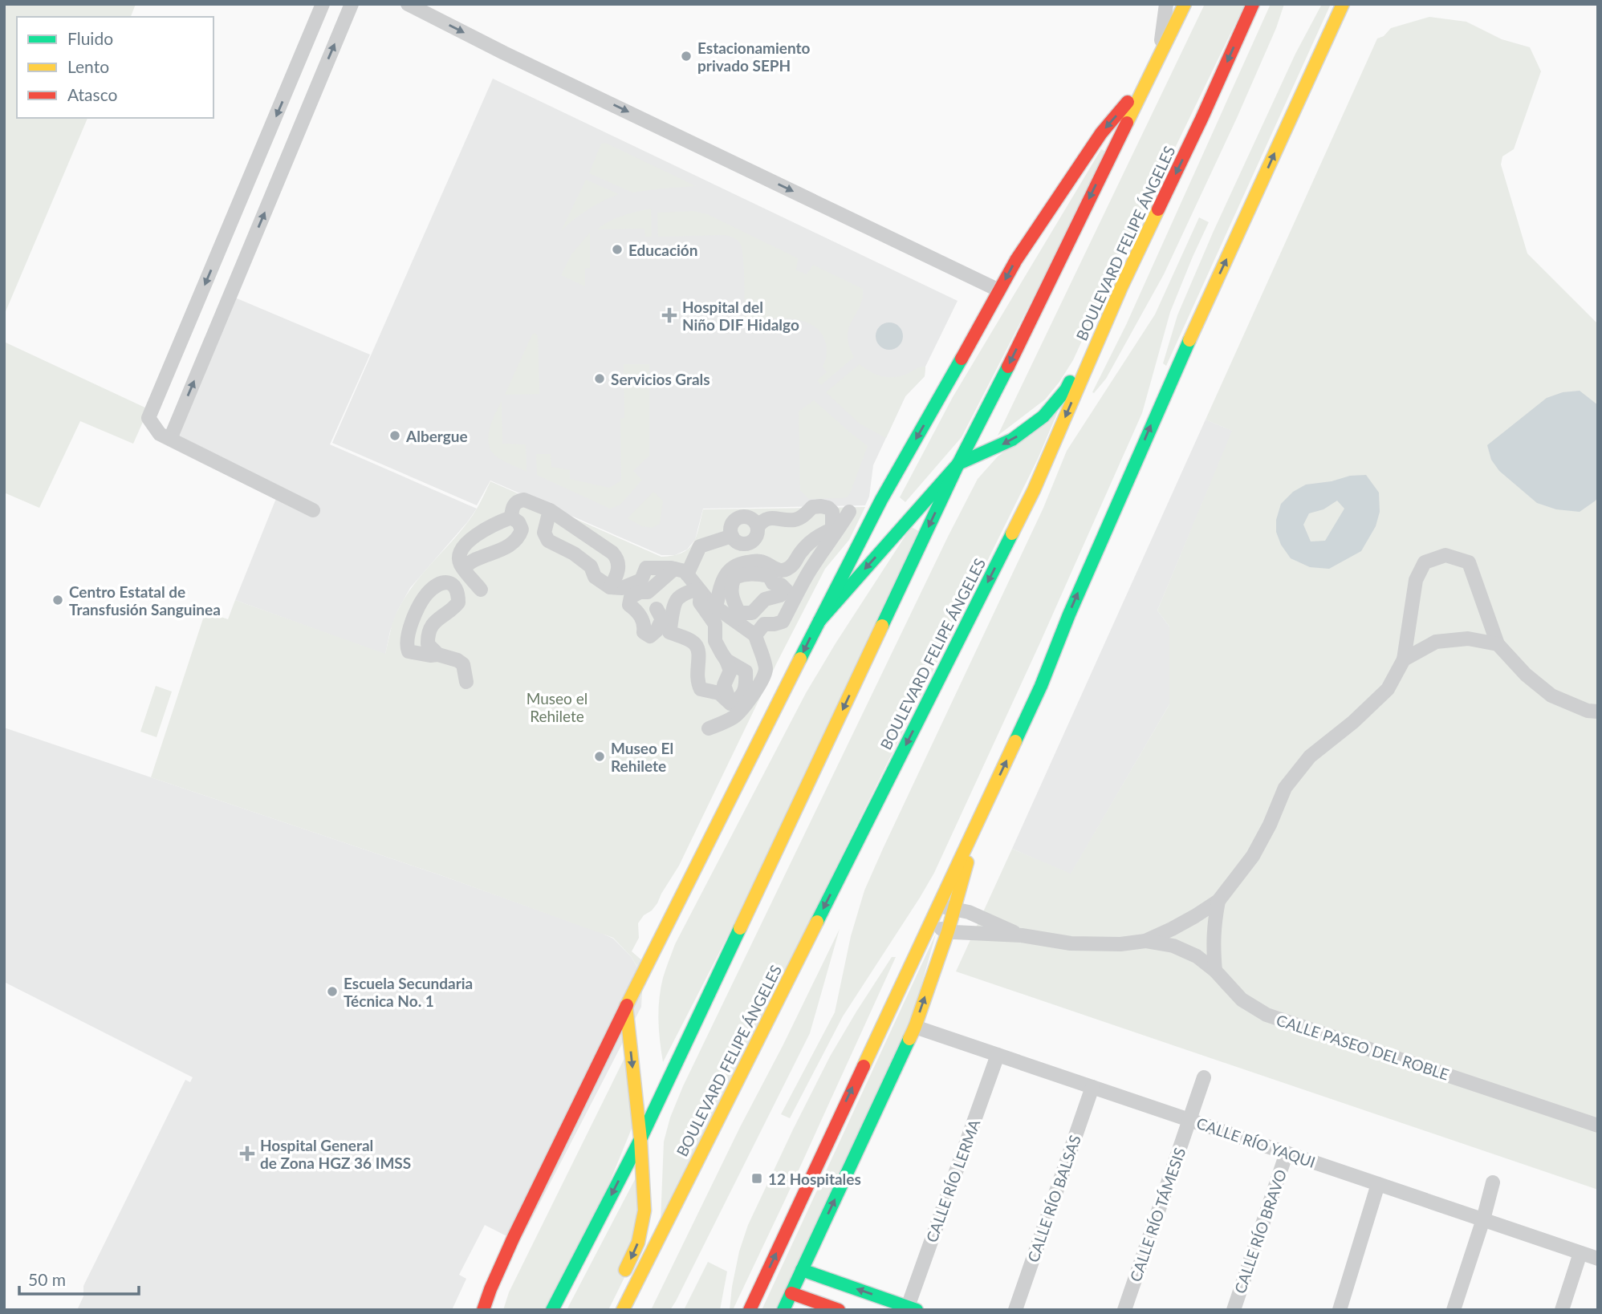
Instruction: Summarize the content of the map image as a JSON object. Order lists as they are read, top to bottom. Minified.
{"streets":{"main road":["BOULEVARD FELIPE ÁNGELES"],"street":["CALLE PASEO DEL ROBLE","CALLE RÍO YAQUI","CALLE RÍO LERMA","CALLE RÍO BALSAS","CALLE RÍO TÁMESIS","CALLE RÍO BRAVO"]},"crossings":[["CALLE RÍO YAQUI","CALLE RÍO LERMA"],["CALLE RÍO YAQUI","CALLE RÍO BALSAS"],["CALLE RÍO YAQUI","CALLE RÍO TÁMESIS"],["CALLE RÍO YAQUI","CALLE RÍO BRAVO"]],"parks":["Museo el Rehilete"],"places":{"other":["Estacionamiento privado SEPH","Educación","Servicios Grals","Albergue","Centro Estatal de Transfusión Sanguinea","Museo El Rehilete","Escuela Secundaria Técnica No. 1"],"health":["Hospital del Niño DIF Hidalgo","Hospital General de Zona HGZ 36 IMSS"],"transit":["12 Hospitales"]},"legend":["Fluido","Lento","Atasco"],"scale_bar":"50 m"}
